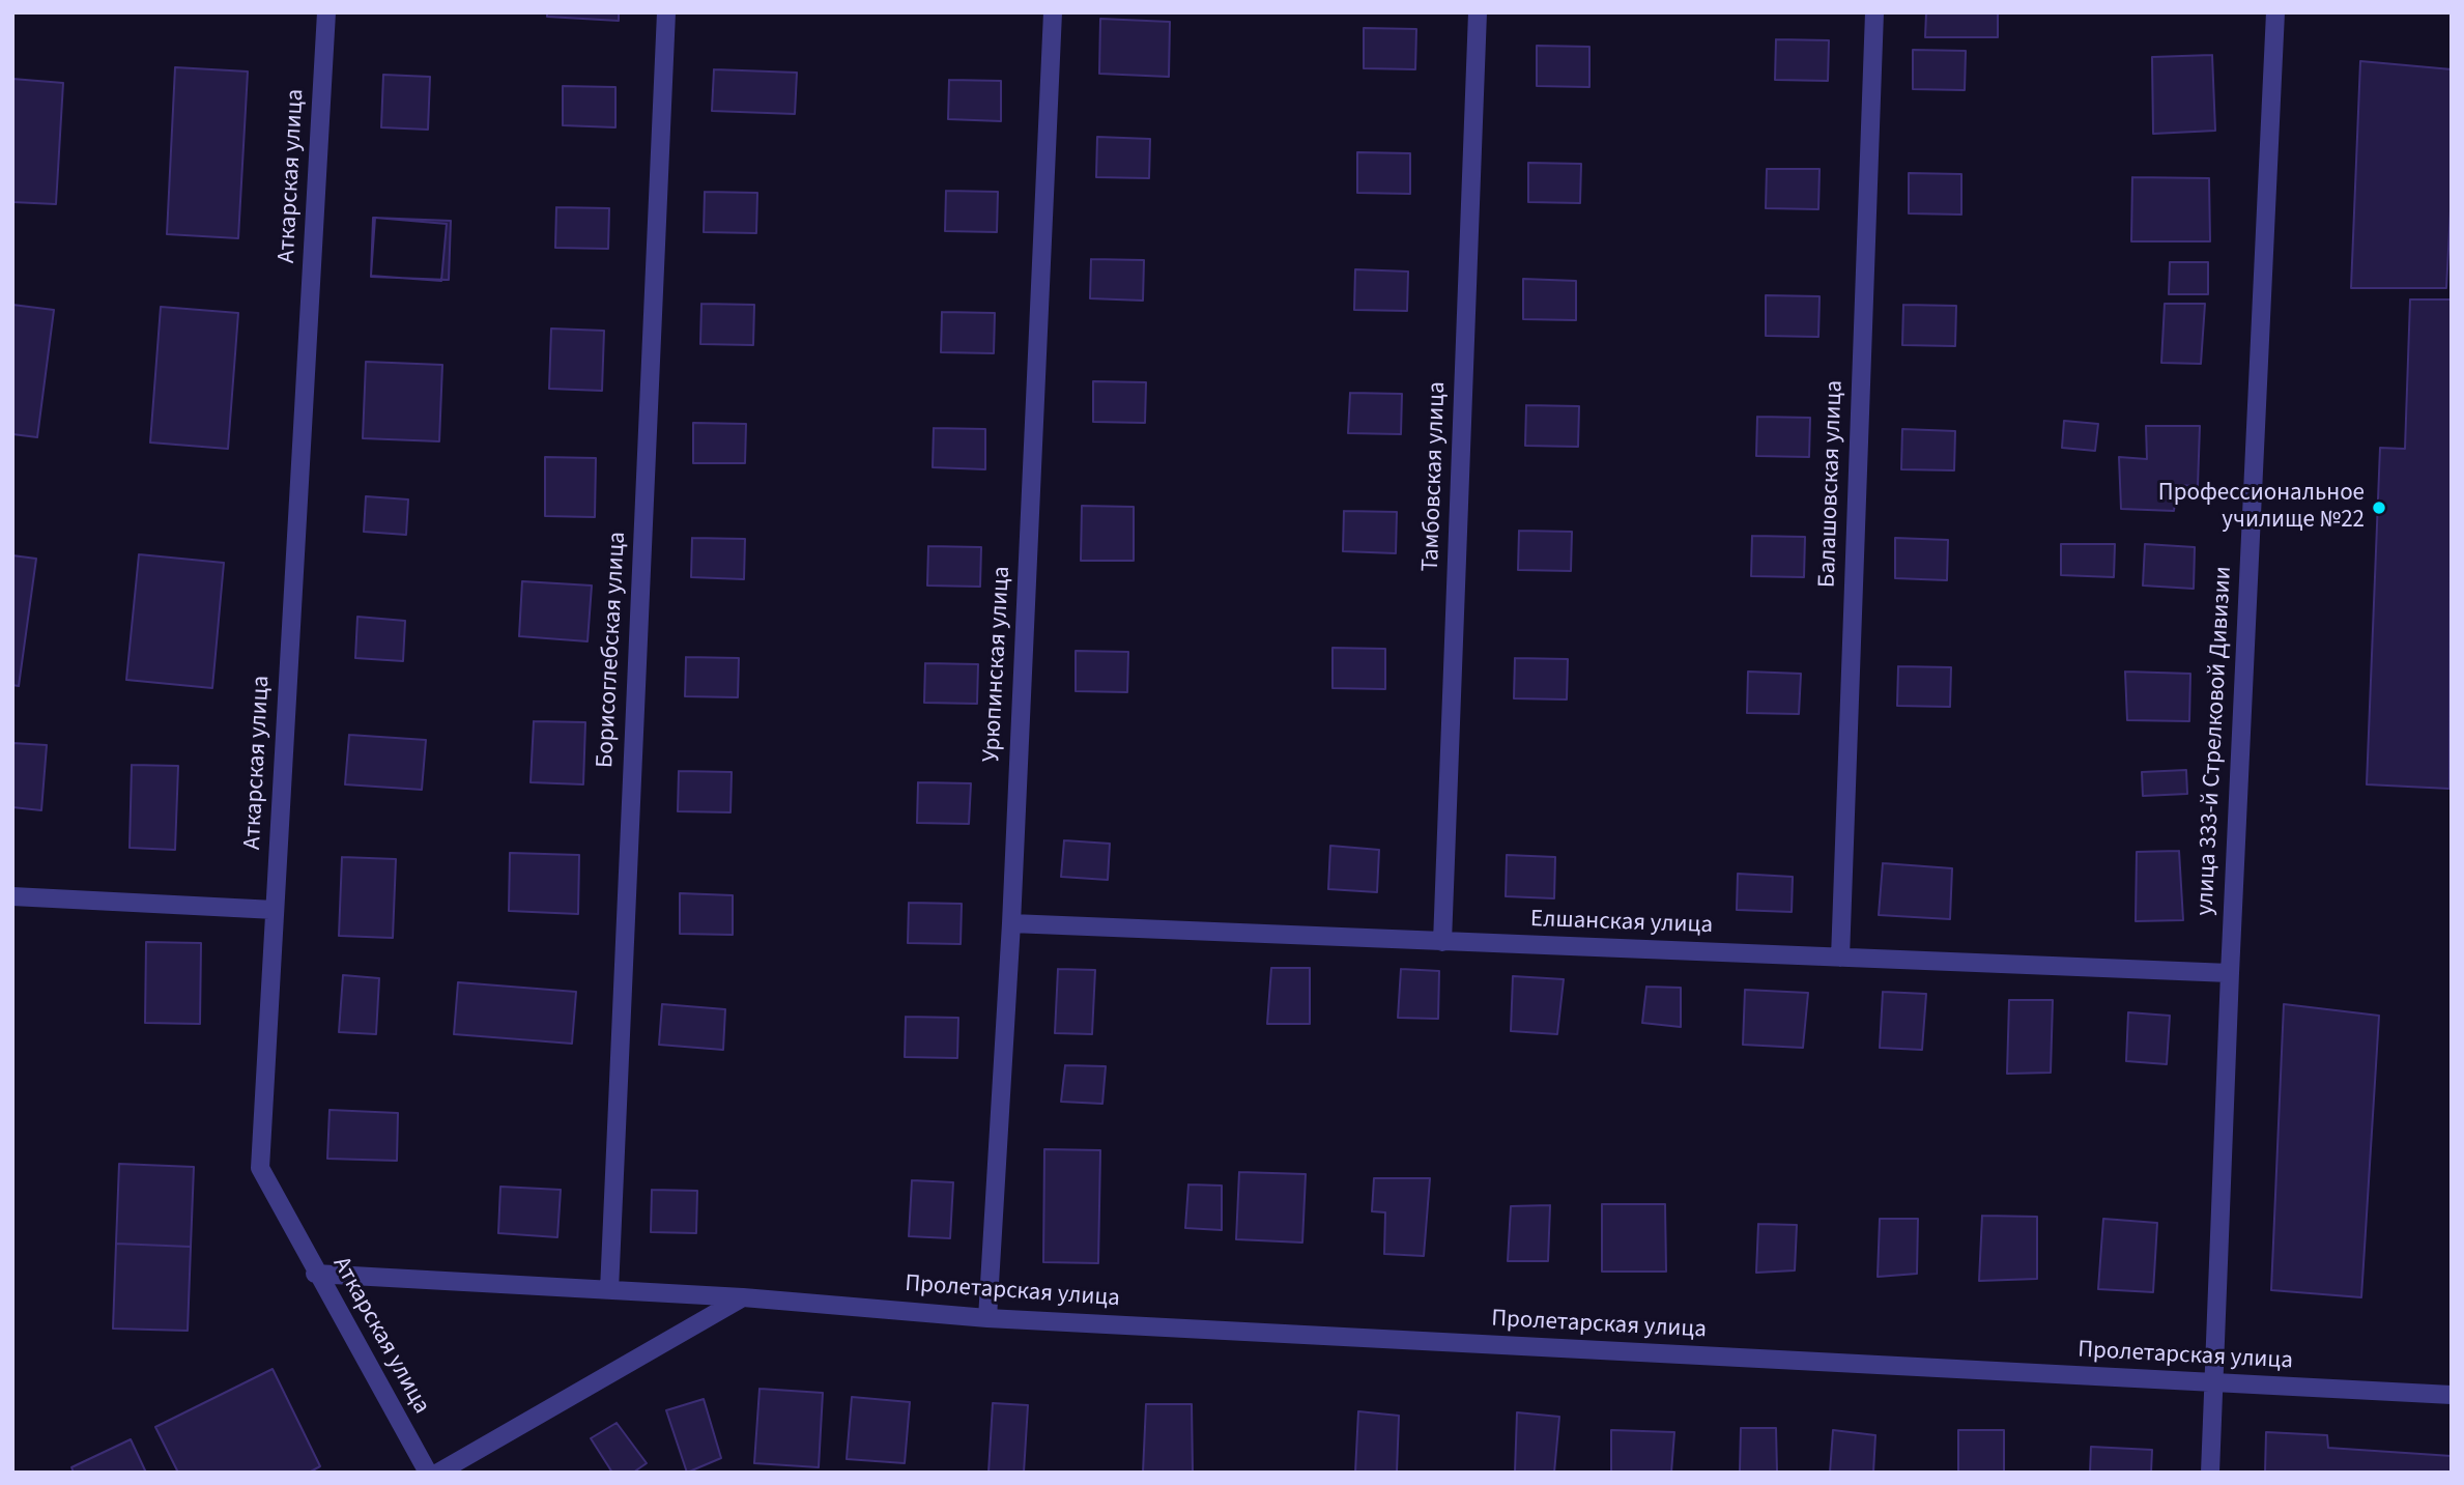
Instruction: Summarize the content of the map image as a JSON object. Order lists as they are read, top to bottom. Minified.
{"streets":{"street":["Аткарская улица","Тамбовская улица","Балашовская улица","Борисоглебская улица","Урюпинская улица","улица 333-й Стрелковой Дивизии","Елшанская улица","Пролетарская улица"]},"crossings":[["Аткарская улица","Пролетарская улица"],["Тамбовская улица","Елшанская улица"],["Балашовская улица","Елшанская улица"],["Борисоглебская улица","Пролетарская улица"],["Урюпинская улица","Елшанская улица"],["Урюпинская улица","Пролетарская улица"],["улица 333-й Стрелковой Дивизии","Елшанская улица"],["улица 333-й Стрелковой Дивизии","Пролетарская улица"]],"places":["Профессиональное училище №22"]}
